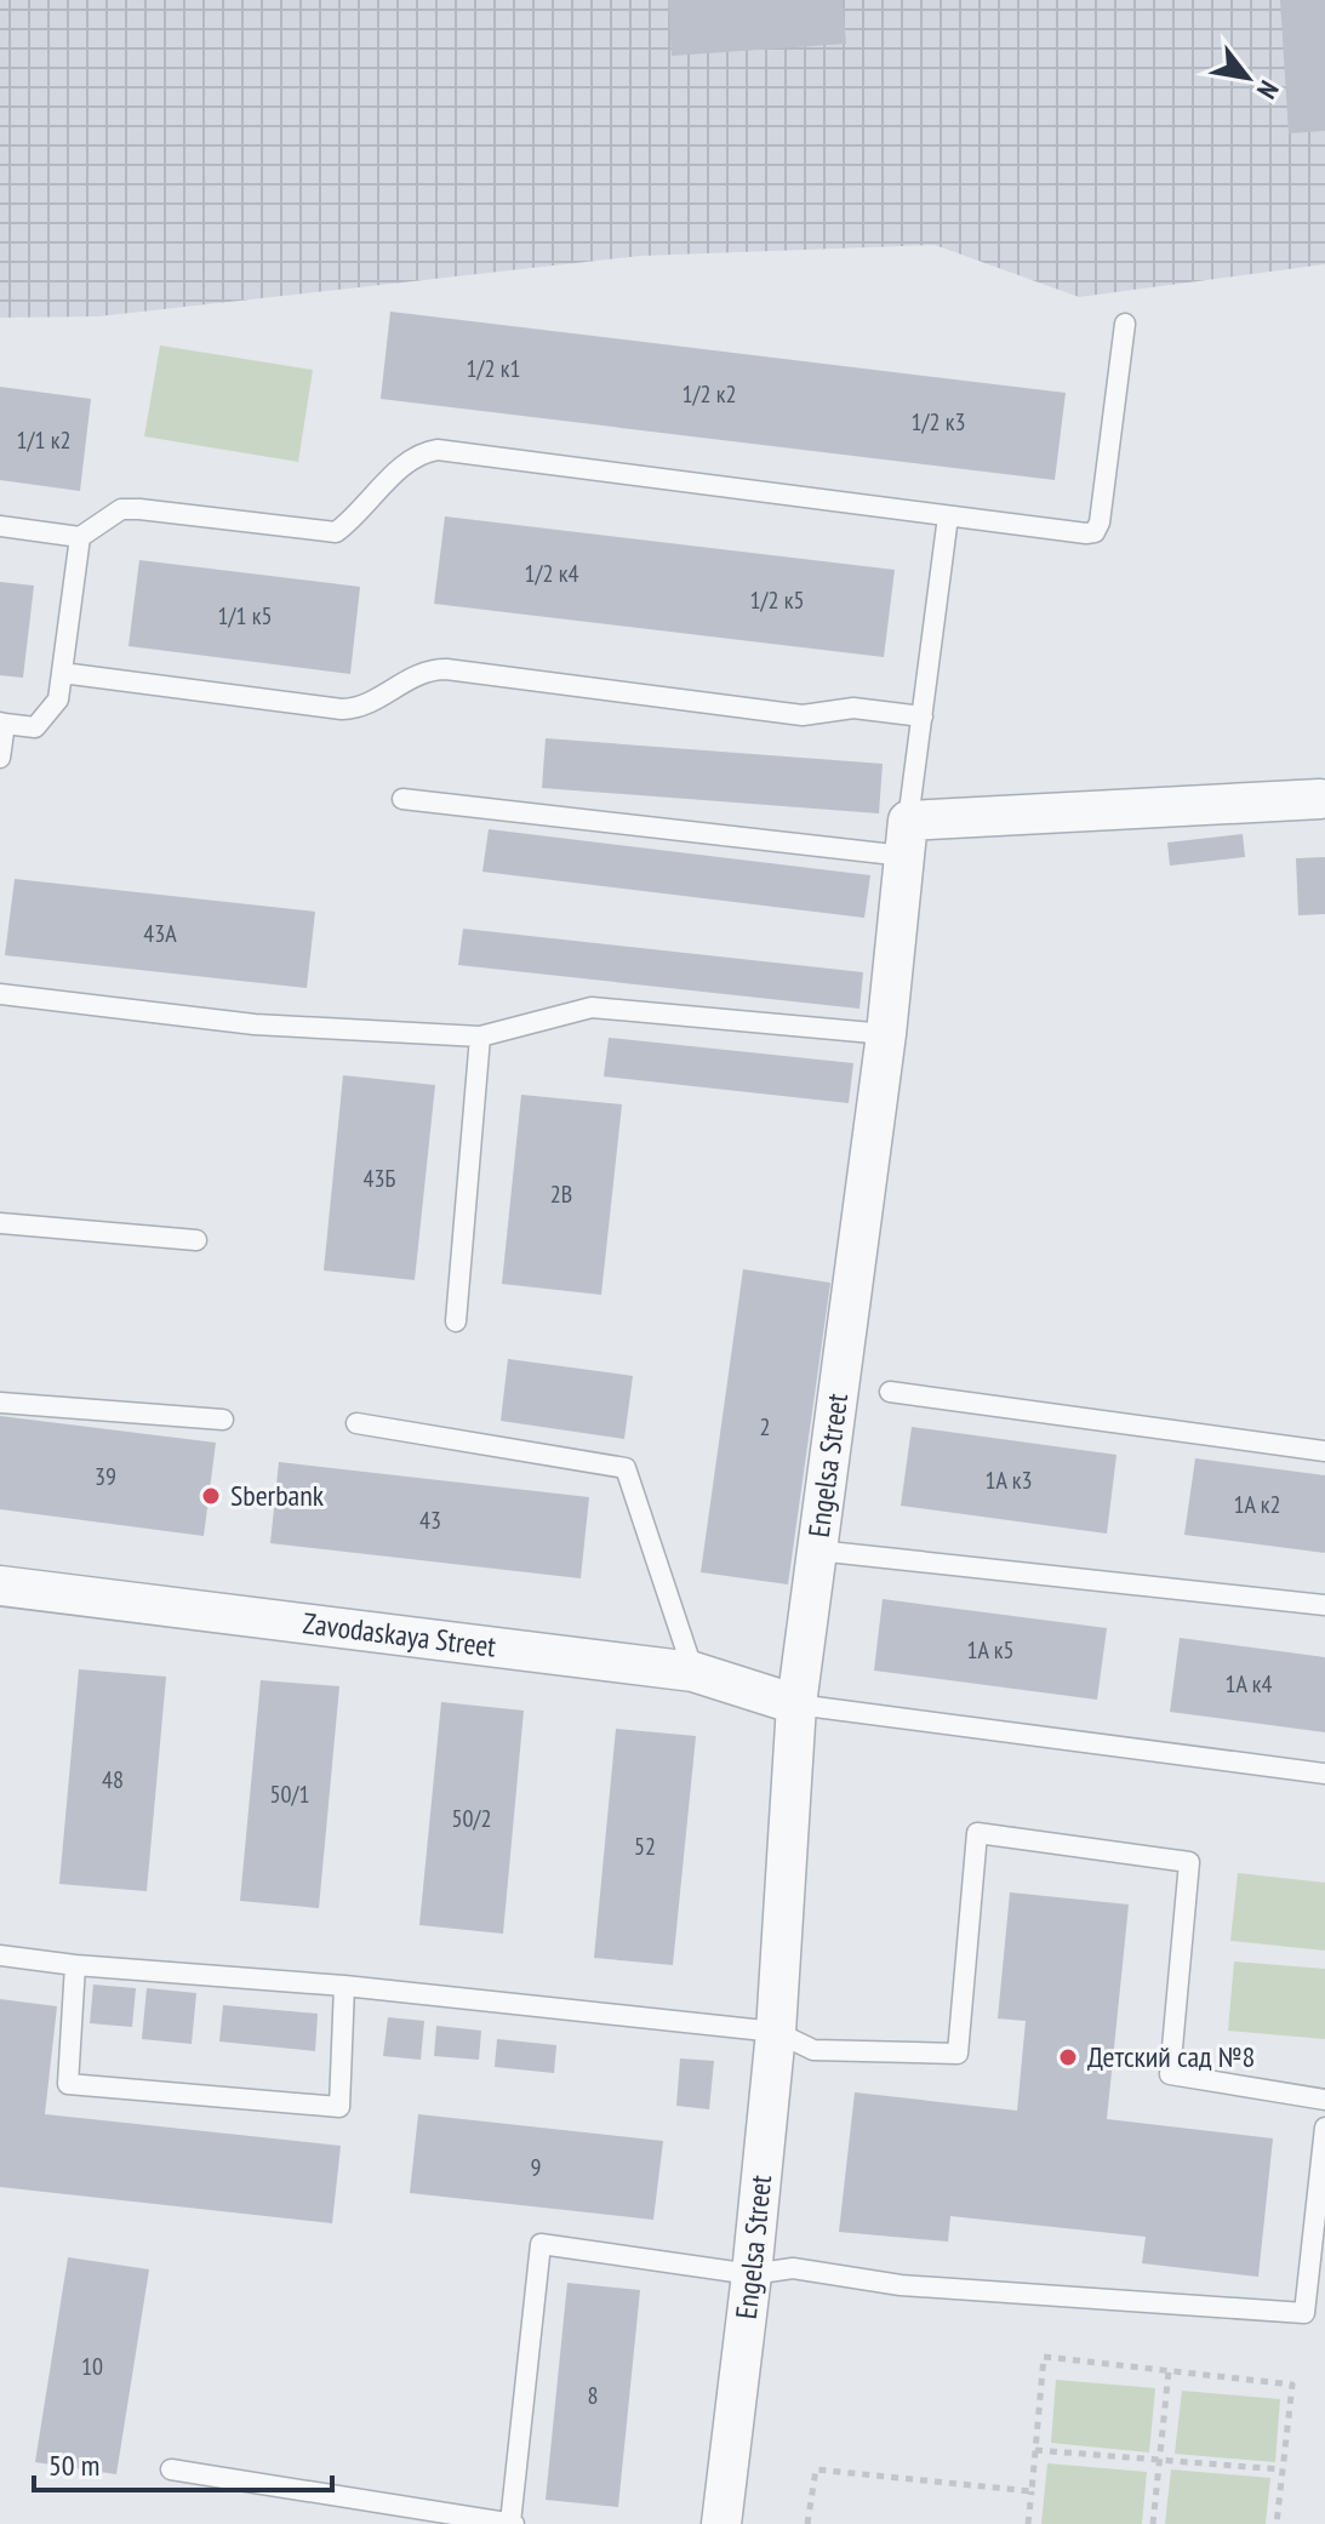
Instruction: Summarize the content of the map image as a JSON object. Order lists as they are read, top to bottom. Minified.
{"streets":{"street":["Engelsa Street","Zavodaskaya Street"]},"crossings":[["Engelsa Street","Zavodaskaya Street"]],"places":["Sberbank","Детский сад №8"],"house_numbers":["1/2 к1","1/2 к2","1/2 к3","1/1 к2","1/2 к4","1/2 к5","1/1 к5","43А","43Б","2В","2","39","1А к3","1А к2","43","1А к5","1А к4","48","50/1","50/2","52","9","10","8"],"scale_bar":"50 m","north":"bottom right"}
